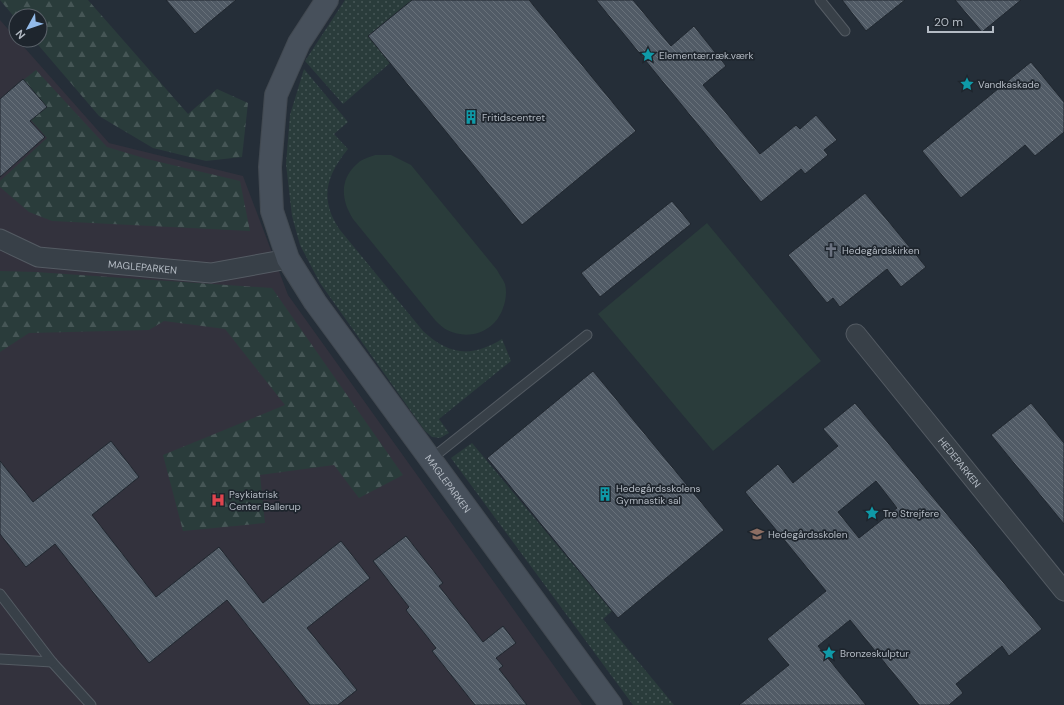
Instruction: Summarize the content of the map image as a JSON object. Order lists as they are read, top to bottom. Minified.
{"streets":{"street":["MAGLEPARKEN","HEDEPARKEN"]},"places":{"place":["Elementær.ræk.værk","Vandkaskade","Tre Strejfere","Bronzeskulptur"],"building":["Fritidscentret","Hedegårdsskolens Gymnastik sal"],"church":["Hedegårdskirken"],"hospital":["Psykiatrisk Center Ballerup"],"school or university":["Hedegårdsskolen"]},"scale_bar":"20 m","north":"bottom left"}
